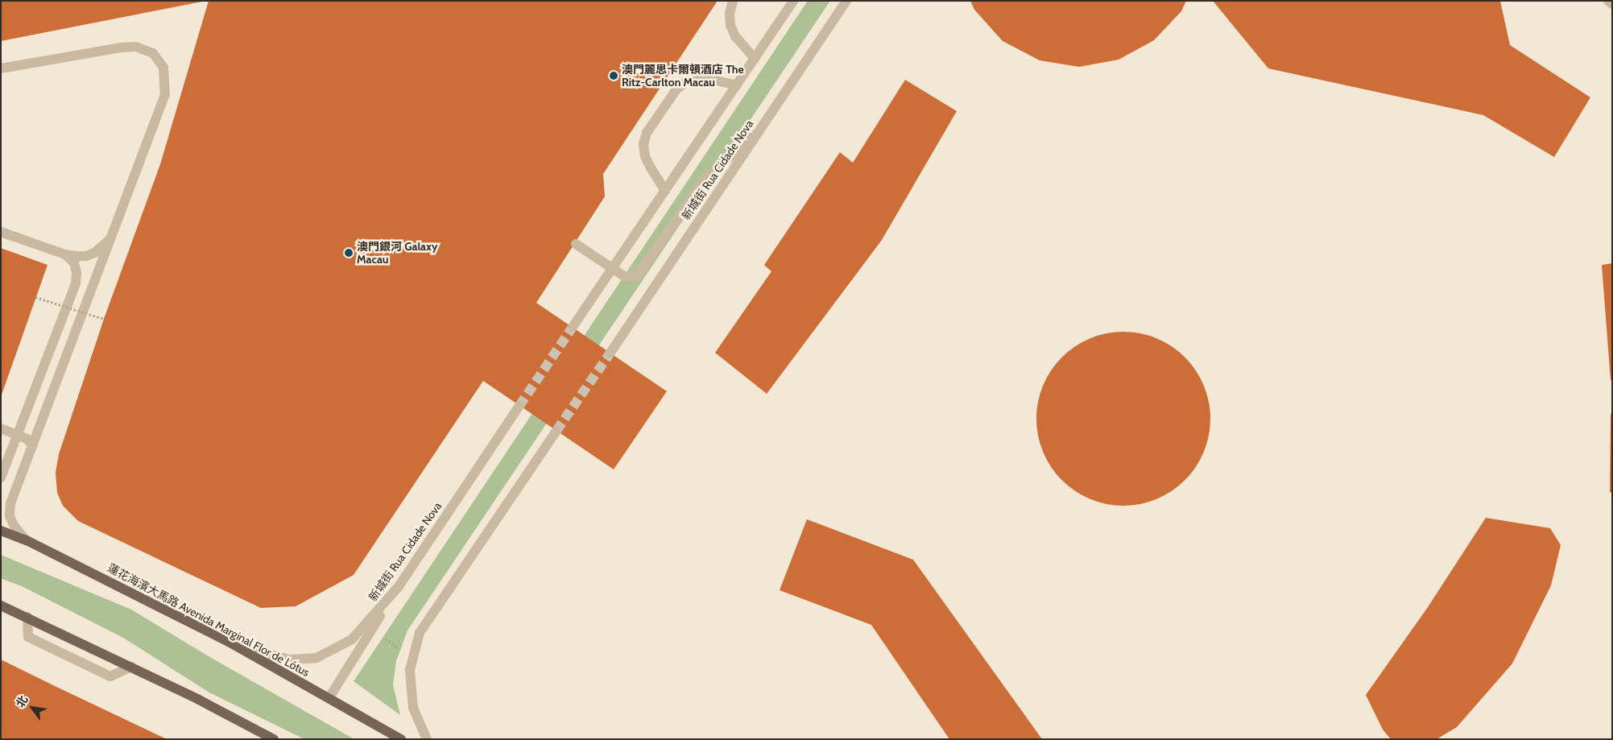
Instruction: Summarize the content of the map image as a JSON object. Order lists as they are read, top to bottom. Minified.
{"streets":{"main road":["蓮花海濱大馬路 Avenida Marginal Flor de Lótus"],"street":["新城街 Rua Cidade Nova"]},"crossings":[["新城街 Rua Cidade Nova","蓮花海濱大馬路 Avenida Marginal Flor de Lótus"]],"places":["澳門麗思卡爾頓酒店 The Ritz-Carlton Macau","澳門銀河 Galaxy Macau"],"north":"top left"}
